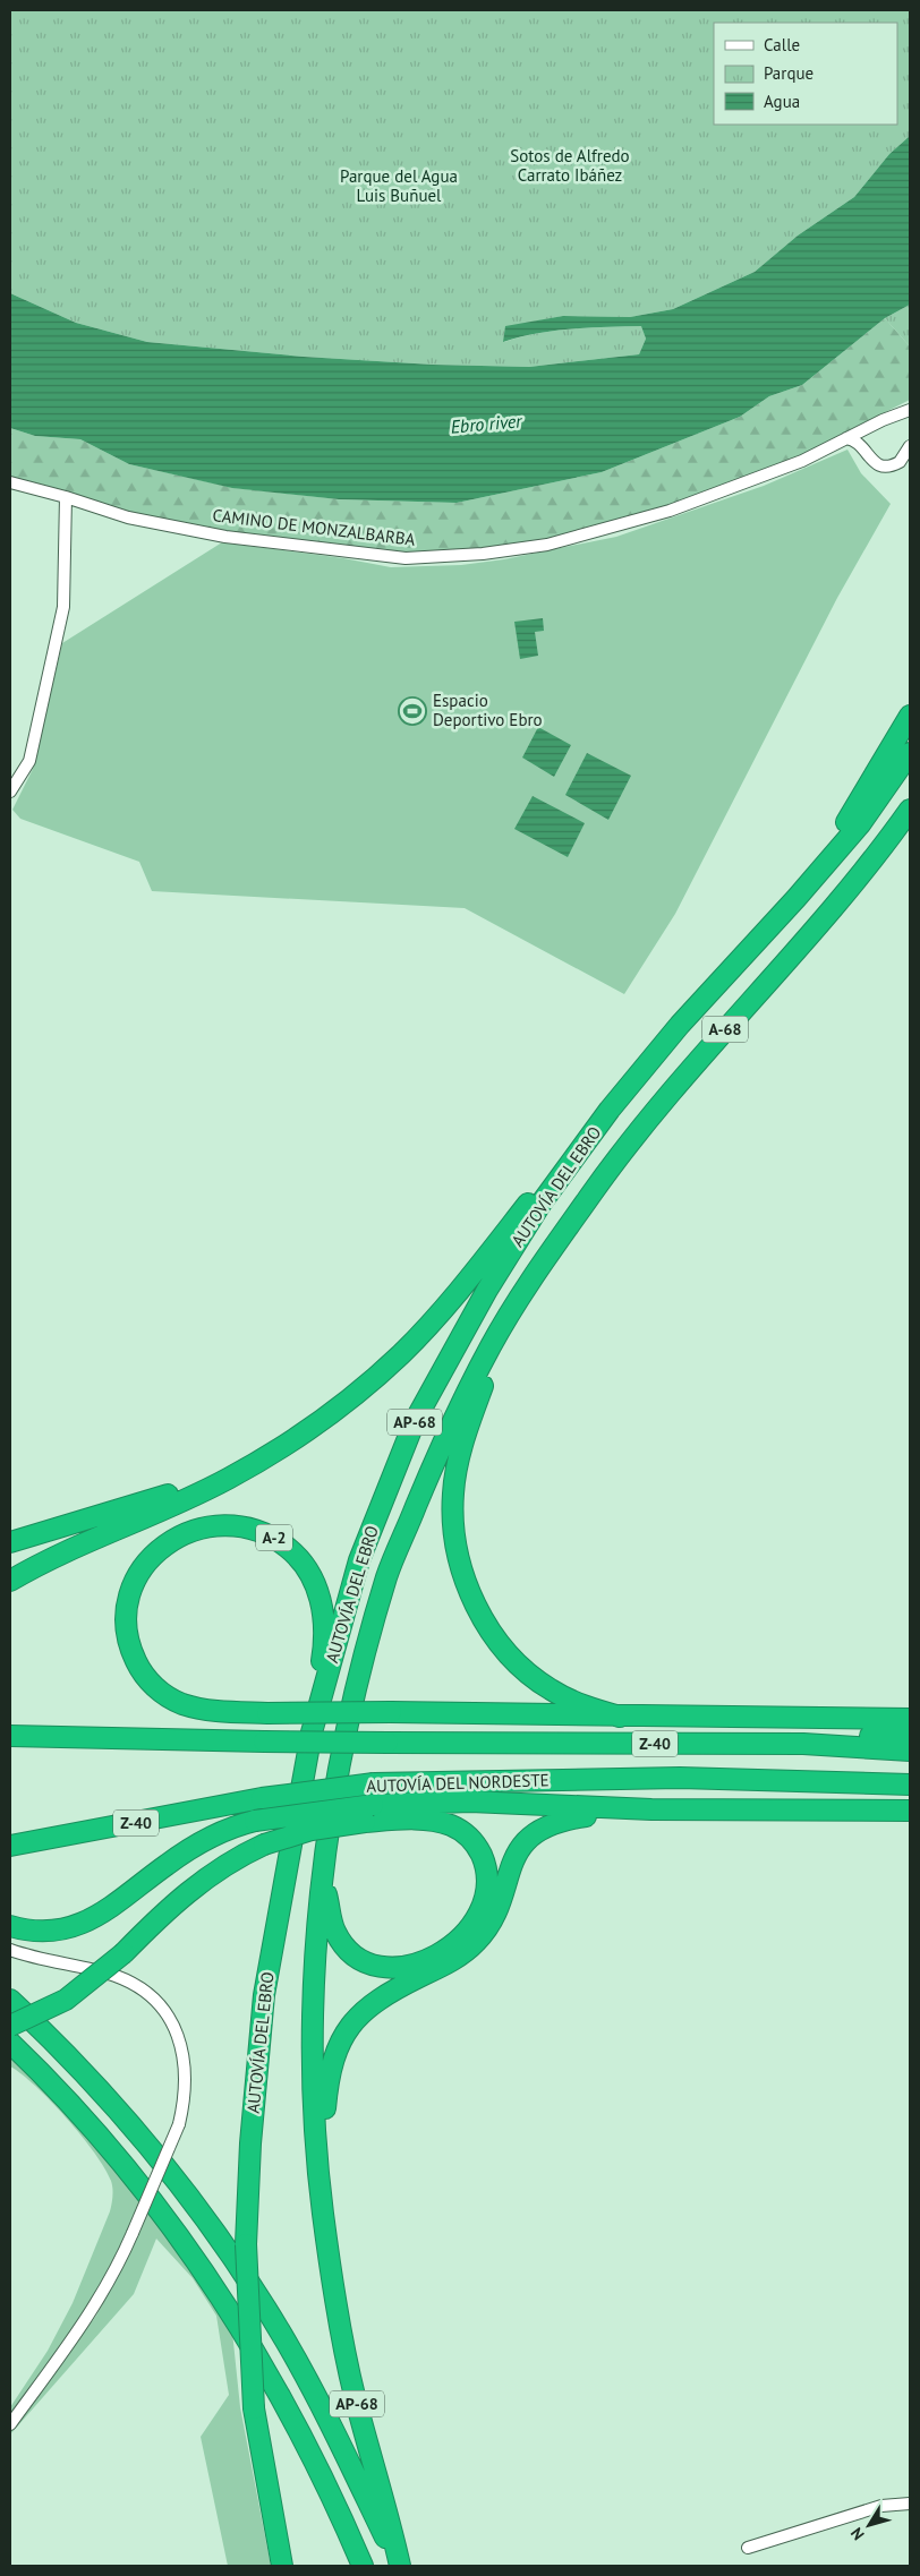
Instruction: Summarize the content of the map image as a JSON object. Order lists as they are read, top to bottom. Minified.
{"streets":{"highway":["A-68","AUTOVÍA DEL EBRO","AP-68","A-2","Z-40","AUTOVÍA DEL NORDESTE"],"street":["CAMINO DE MONZALBARBA"]},"crossings":[["AUTOVÍA DEL EBRO","A-2"]],"water":["Ebro river"],"parks":["Sotos de Alfredo Carrato Ibáñez","Parque del Agua Luis Buñuel"],"places":{"sports":["Espacio Deportivo Ebro"]},"legend":["Calle","Parque","Agua"],"north":"bottom left"}
